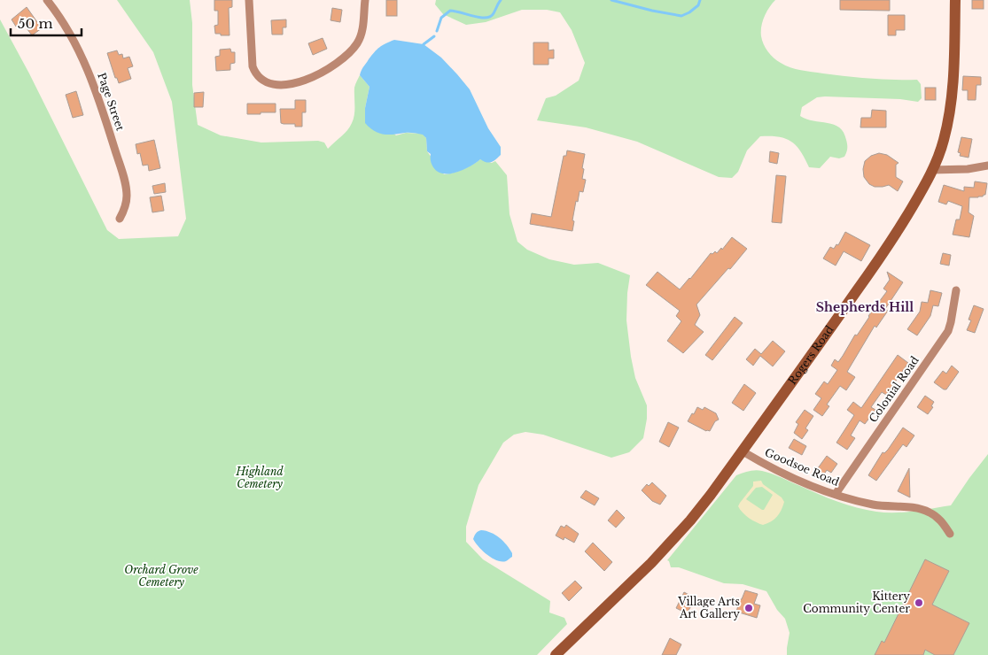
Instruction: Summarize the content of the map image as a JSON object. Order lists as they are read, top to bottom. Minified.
{"streets":{"main road":["Rogers Road"],"street":["Page Street","Colonial Road","Goodsoe Road"]},"crossings":[["Rogers Road","Goodsoe Road"],["Colonial Road","Goodsoe Road"]],"districts":["Shepherds Hill"],"parks":["Highland Cemetery","Orchard Grove Cemetery"],"places":["Kittery Community Center","Village Arts Art Gallery"],"scale_bar":"50 m"}
